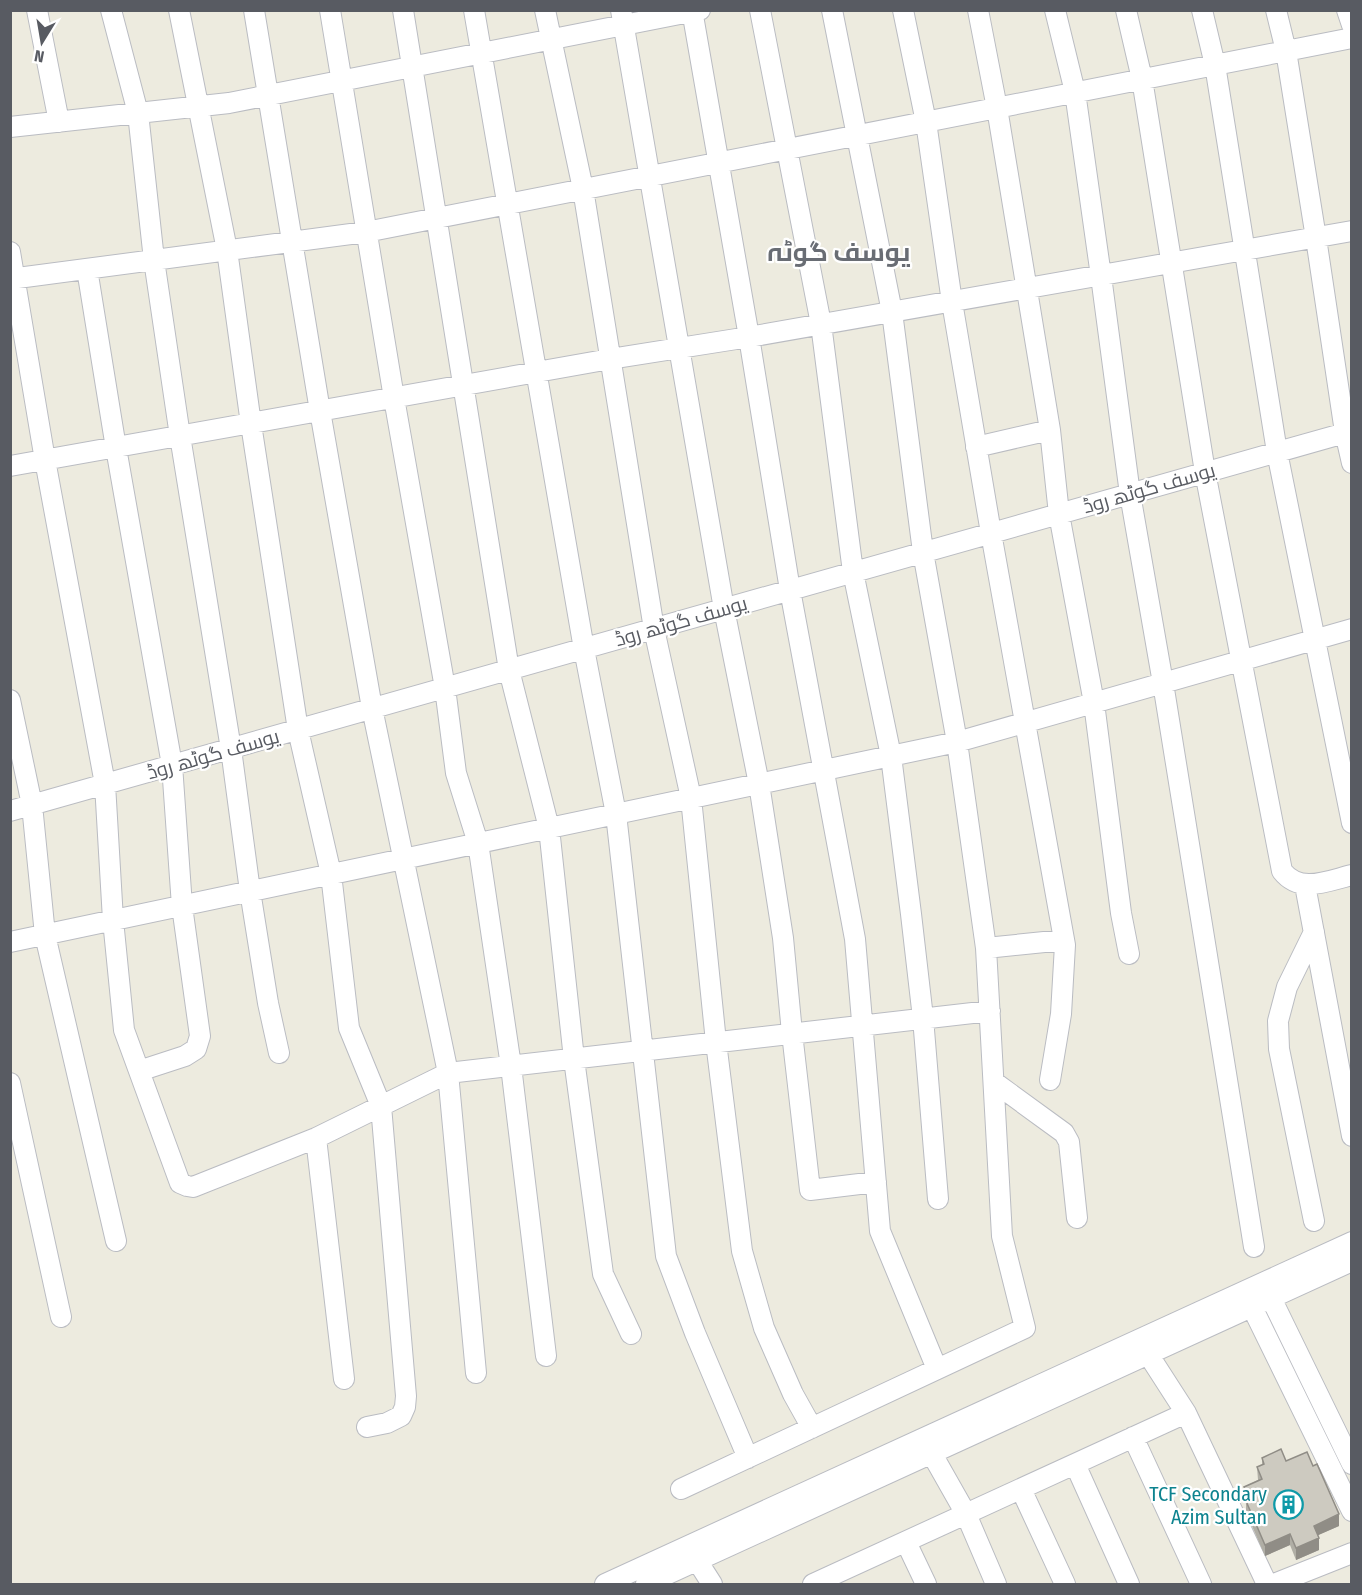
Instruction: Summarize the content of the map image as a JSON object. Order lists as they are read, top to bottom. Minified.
{"streets":{"street":["یوسف گوٹھ روڈ"]},"districts":["یوسف گوٹہ"],"places":{"building":["TCF Secondary Azim Sultan"]},"north":"bottom"}
